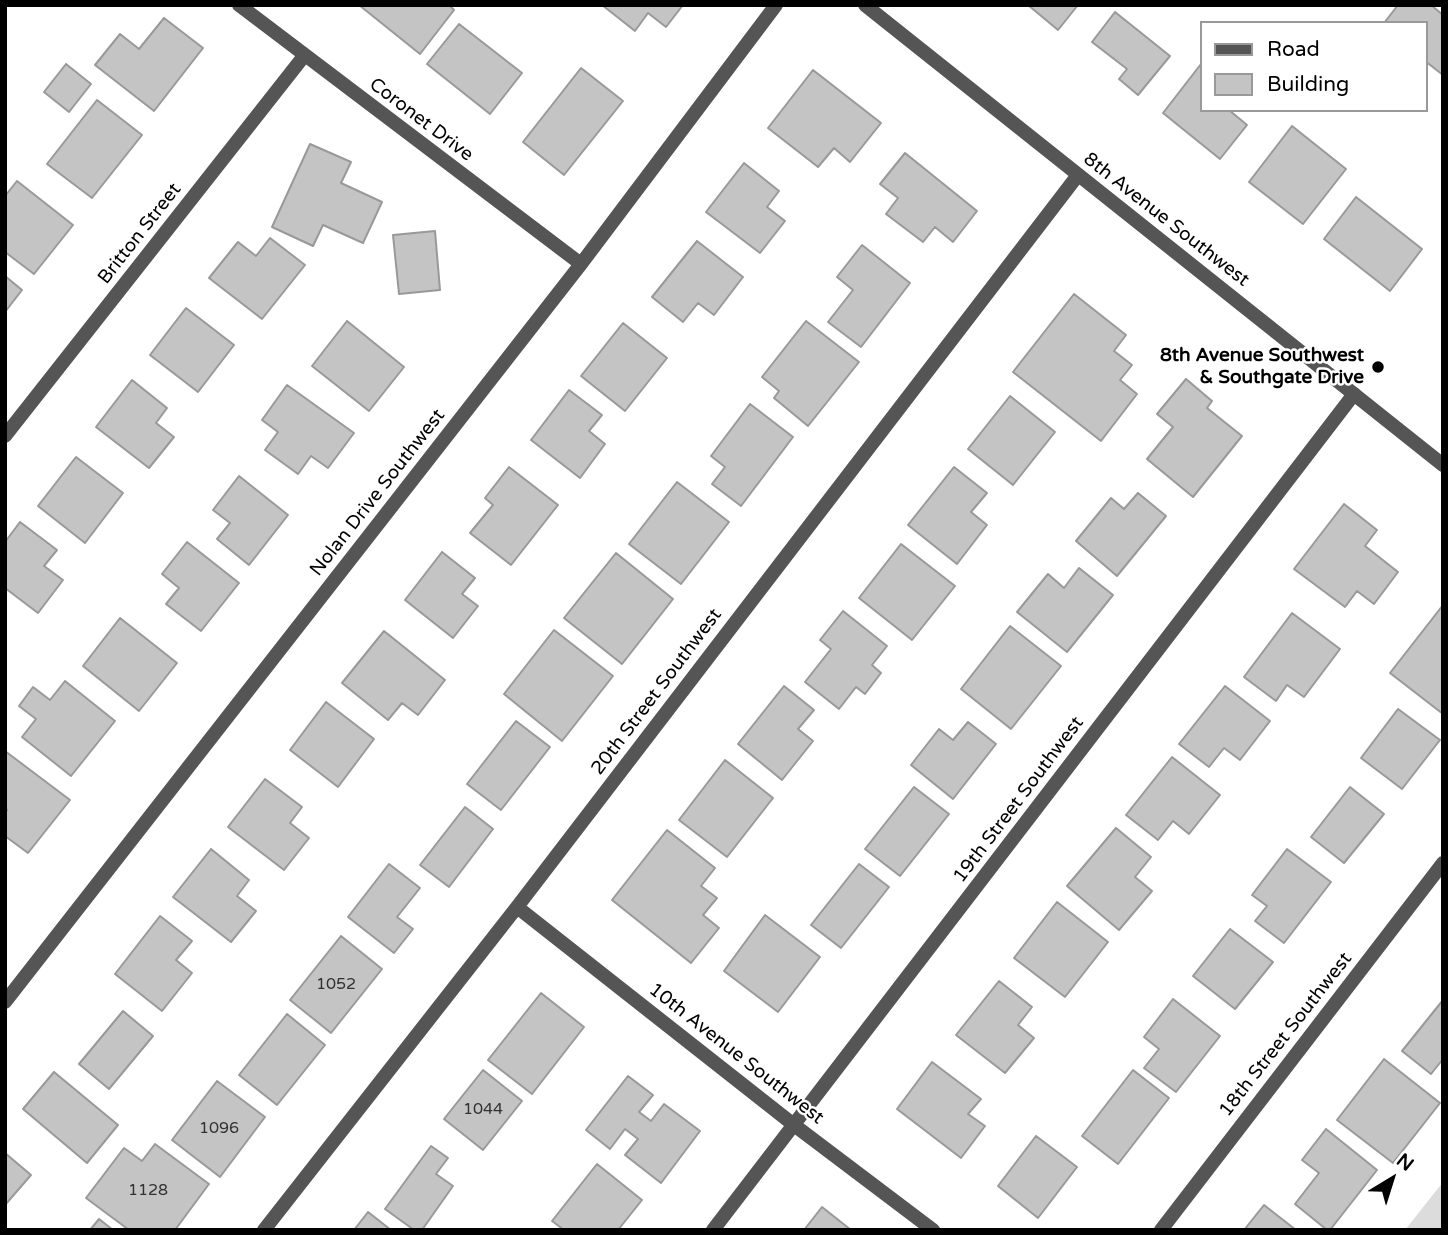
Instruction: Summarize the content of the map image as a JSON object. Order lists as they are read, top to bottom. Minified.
{"streets":{"street":["Coronet Drive","8th Avenue Southwest","Britton Street","Nolan Drive Southwest","20th Street Southwest","19th Street Southwest","18th Street Southwest","10th Avenue Southwest"]},"crossings":[["Coronet Drive","Britton Street"],["Coronet Drive","Nolan Drive Southwest"],["8th Avenue Southwest","20th Street Southwest"],["8th Avenue Southwest","19th Street Southwest"],["20th Street Southwest","10th Avenue Southwest"],["19th Street Southwest","10th Avenue Southwest"]],"places":["8th Avenue Southwest & Southgate Drive"],"house_numbers":["1052","1044","1096","1128"],"legend":["Road","Building"],"north":"top right"}
